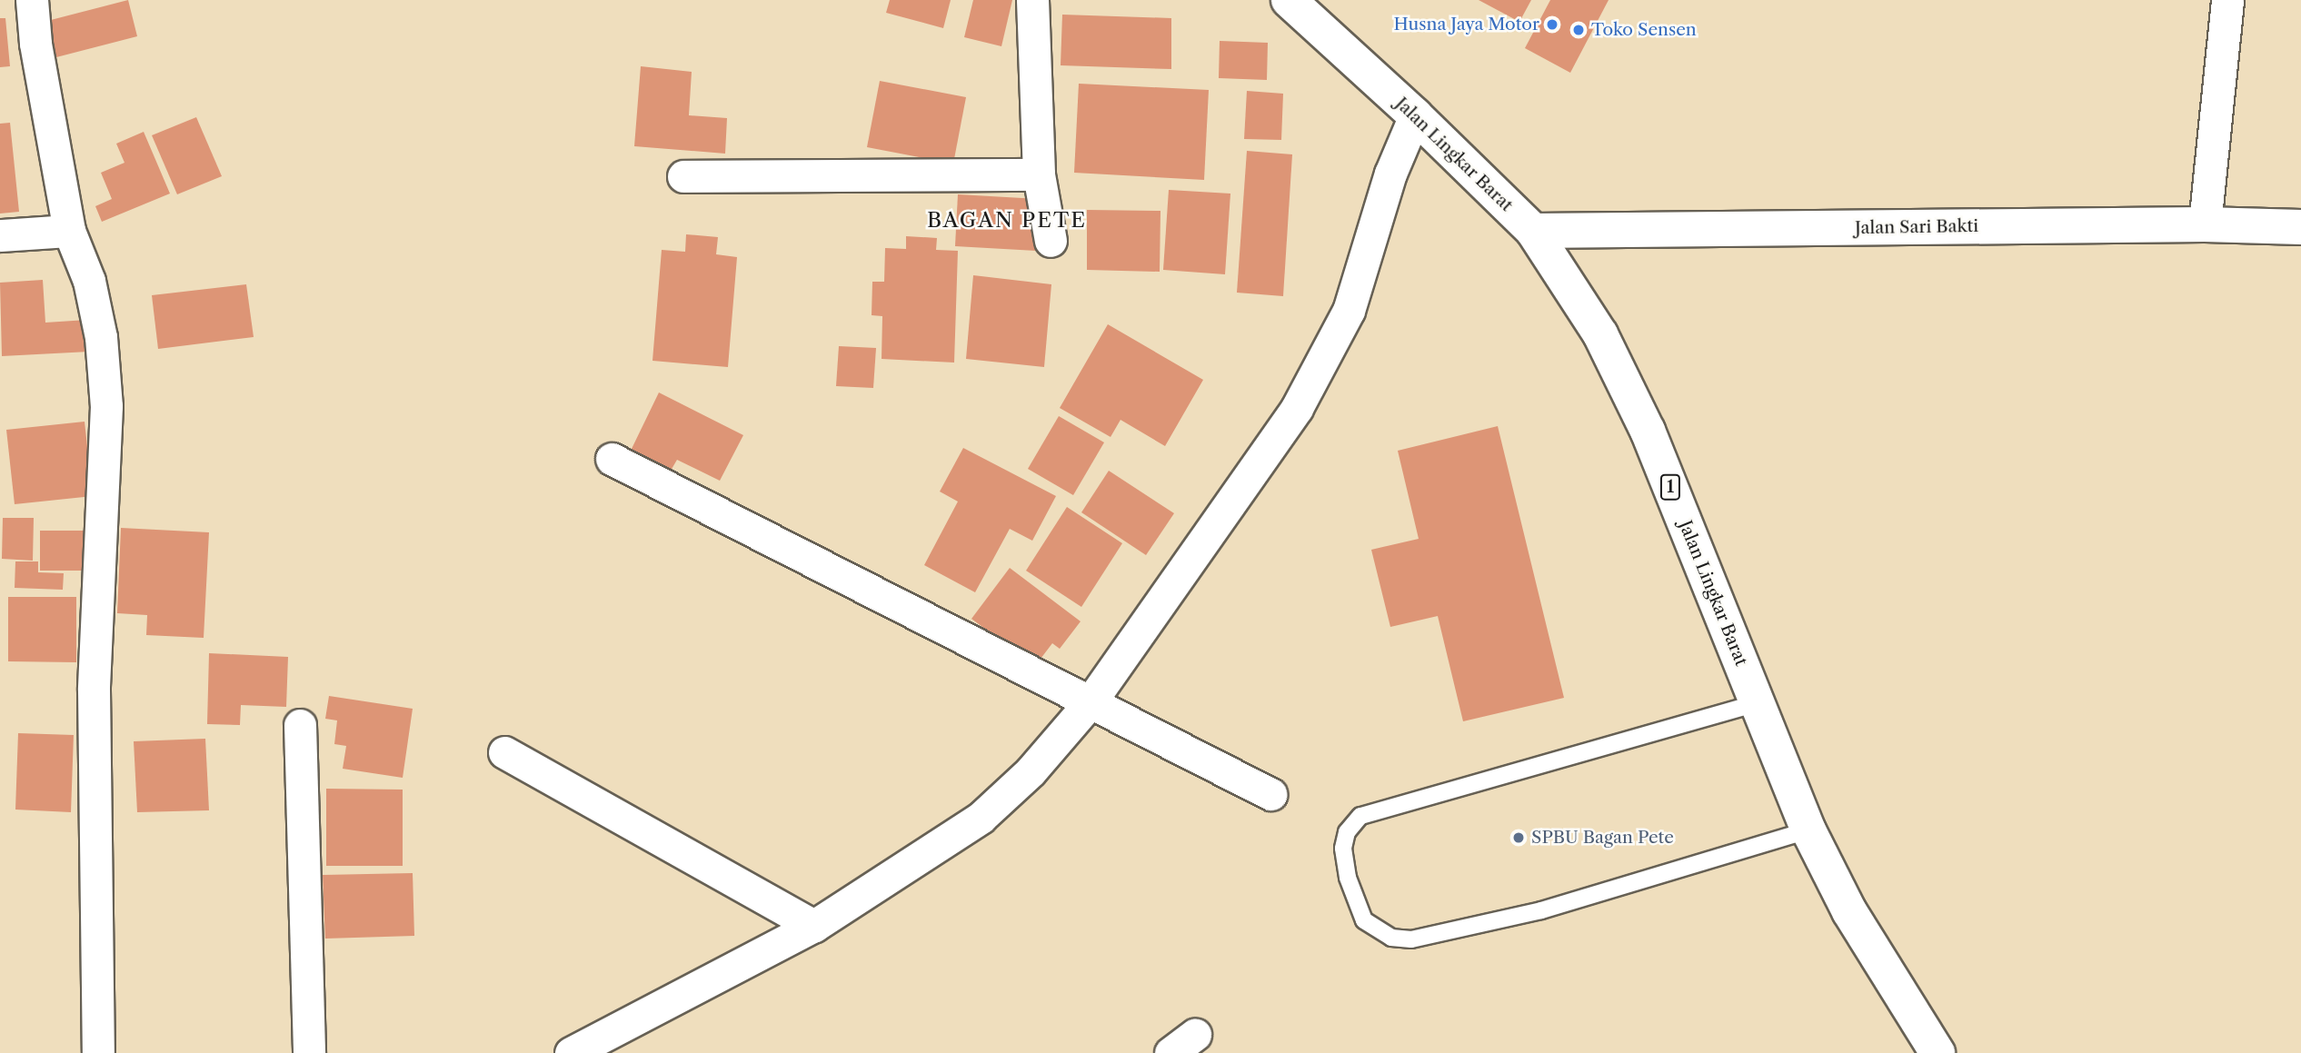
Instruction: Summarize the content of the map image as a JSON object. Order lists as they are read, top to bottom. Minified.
{"streets":{"main road":["Jalan Lingkar Barat","Jalan Sari Bakti","1"]},"crossings":[["Jalan Lingkar Barat","Jalan Sari Bakti"]],"districts":["BAGAN PETE"],"places":["Husna Jaya Motor","Toko Sensen","SPBU Bagan Pete"]}
